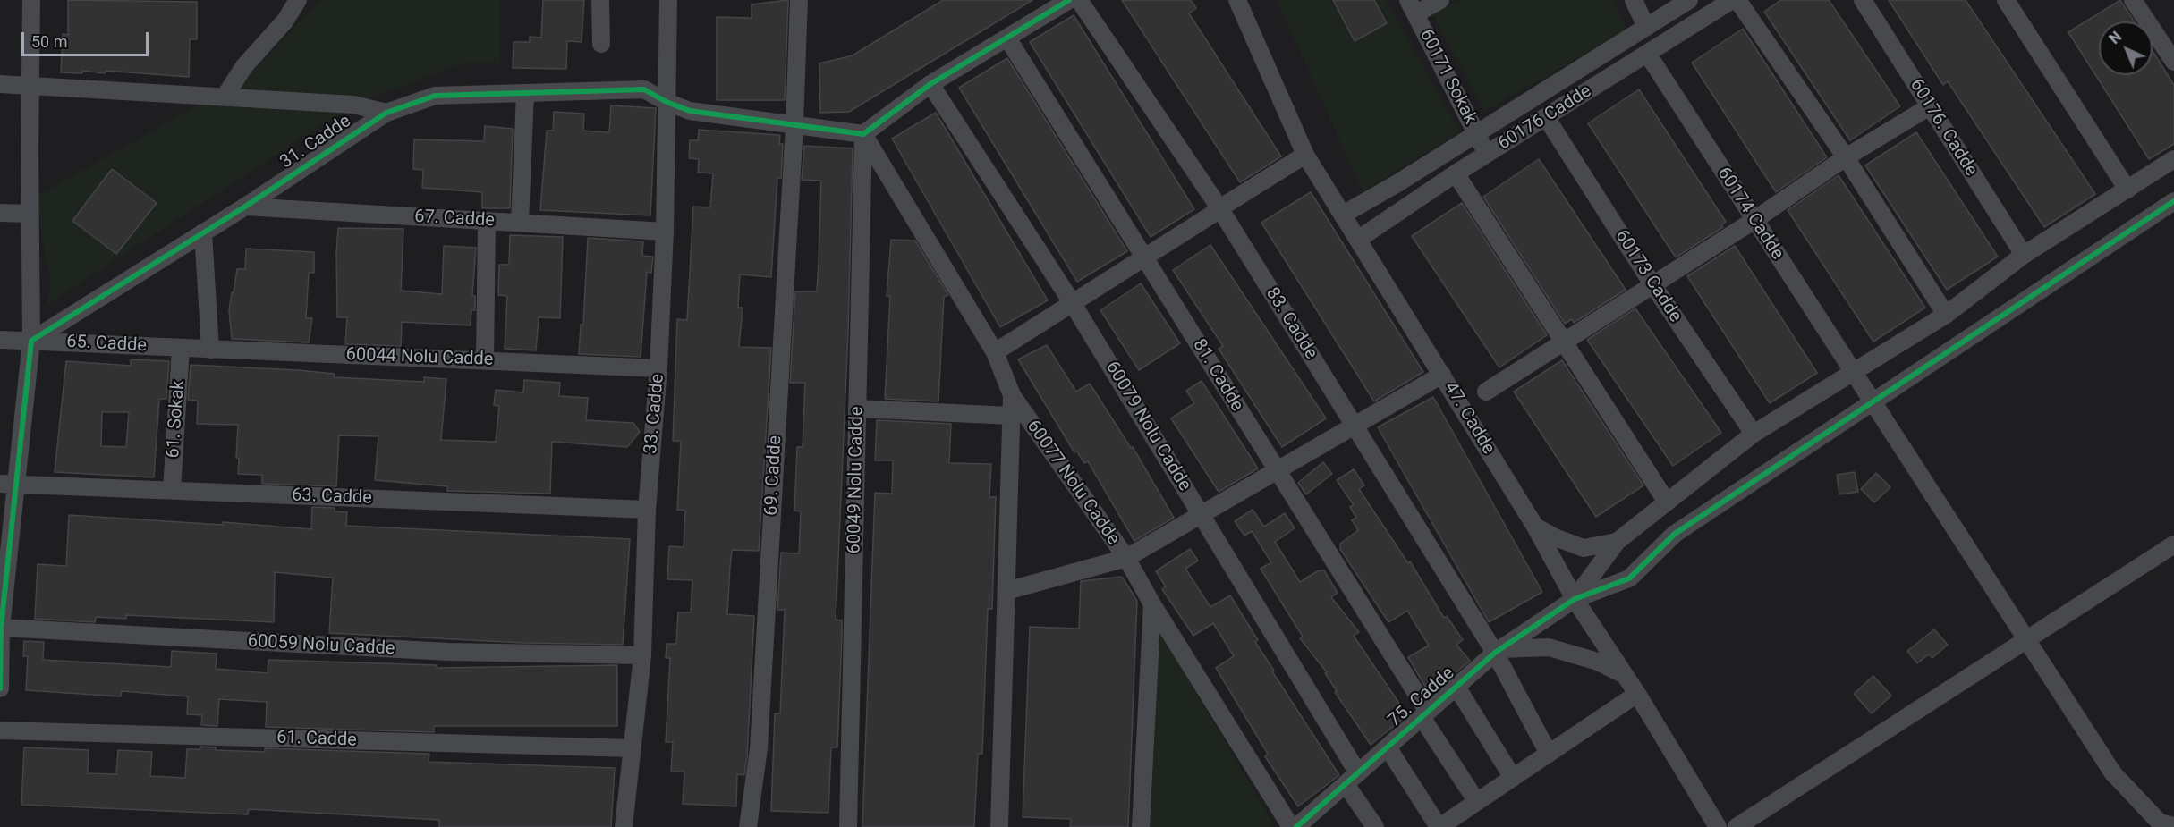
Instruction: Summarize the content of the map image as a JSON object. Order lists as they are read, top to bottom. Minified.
{"streets":{"street":["60171 Sokak","60176 Cadde","60176. Cadde","31. Cadde","60174 Cadde","67. Cadde","60173 Cadde","83. Cadde","65. Cadde","60044 Nolu Cadde","81. Cadde","33. Cadde","47. Cadde","61. Sokak","60079 Nolu Cadde","69. Cadde","60049 Nolu Cadde","60077 Nolu Cadde","63. Cadde","60059 Nolu Cadde","75. Cadde","61. Cadde"]},"crossings":[["60171 Sokak","60176 Cadde"],["60176 Cadde","60174 Cadde"],["60176 Cadde","60173 Cadde"],["60176 Cadde","47. Cadde"],["31. Cadde","67. Cadde"],["31. Cadde","65. Cadde"],["31. Cadde","33. Cadde"],["31. Cadde","69. Cadde"],["31. Cadde","60049 Nolu Cadde"],["31. Cadde","60077 Nolu Cadde"],["67. Cadde","33. Cadde"],["83. Cadde","75. Cadde"],["65. Cadde","60044 Nolu Cadde"],["65. Cadde","61. Sokak"],["60044 Nolu Cadde","33. Cadde"],["60044 Nolu Cadde","61. Sokak"],["81. Cadde","75. Cadde"],["33. Cadde","63. Cadde"],["33. Cadde","60059 Nolu Cadde"],["33. Cadde","61. Cadde"],["47. Cadde","75. Cadde"],["61. Sokak","63. Cadde"],["60079 Nolu Cadde","75. Cadde"],["60049 Nolu Cadde","60077 Nolu Cadde"]],"scale_bar":"50 m","north":"top left"}
